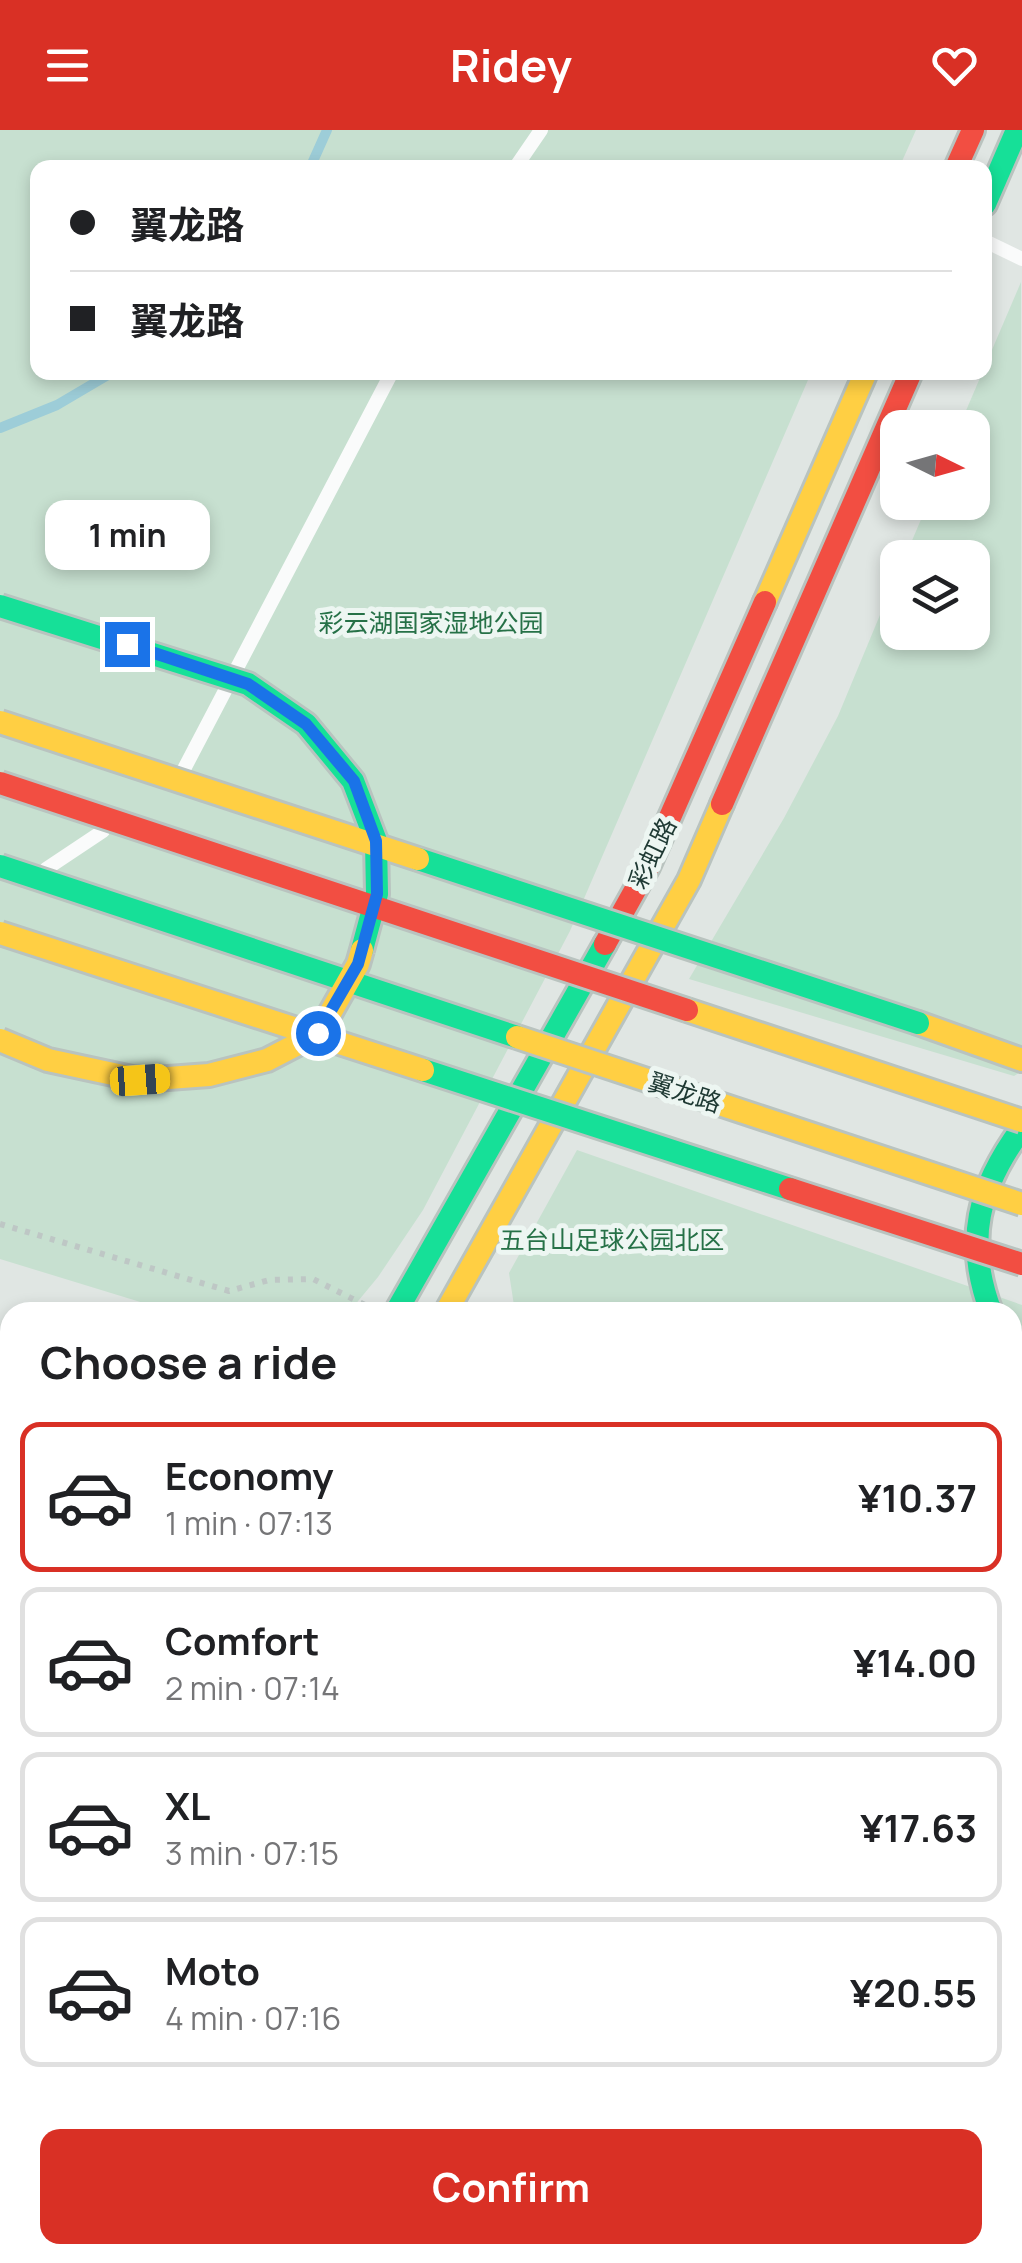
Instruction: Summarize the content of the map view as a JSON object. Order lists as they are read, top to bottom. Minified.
{"streets":{"main road":["彩虹路","翼龙路"]},"parks":["彩云湖国家湿地公园","五台山足球公园北区"],"north":"right","page":{"header":"Ridey","banner":["翼龙路","翼龙路"],"bubble":"1 min","heading":"Choose a ride","list":[{"name":"Economy","note":"1 min · 07:13","value":"¥10.37"},{"name":"Comfort","note":"2 min · 07:14","value":"¥14.00"},{"name":"XL","note":"3 min · 07:15","value":"¥17.63"},{"name":"Moto","note":"4 min · 07:16","value":"¥20.55"}],"buttons":"Confirm"}}
